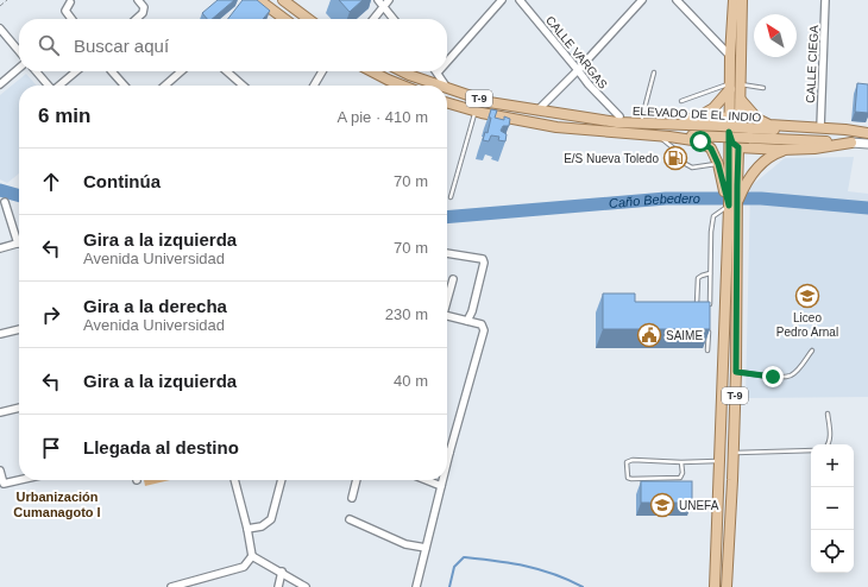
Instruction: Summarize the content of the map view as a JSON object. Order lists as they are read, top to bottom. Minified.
{"streets":{"main road":["T-9","ELEVADO DE EL INDIO"],"street":["CALLE VARGAS","CALLE CIEGA"]},"crossings":[["CALLE VARGAS","T-9"],["CALLE VARGAS","ELEVADO DE EL INDIO"],["T-9","ELEVADO DE EL INDIO"]],"districts":["Urbanización Cumanagoto I"],"water":["Caño Bebedero"],"places":{"fuel station":["E/S Nueva Toledo"],"school or university":["Liceo Pedro Arnal","UNEFA"],"public building":["SAIME"]},"north":"top left","page":{"search":"Buscar aquí","heading":["6 min","A pie · 410 m"],"list":[["Continúa","70 m"],["Gira a la izquierda","Avenida Universidad","70 m"],["Gira a la derecha","Avenida Universidad","230 m"],["Gira a la izquierda","40 m"],"Llegada al destino"],"map_buttons":["+","−"]}}
